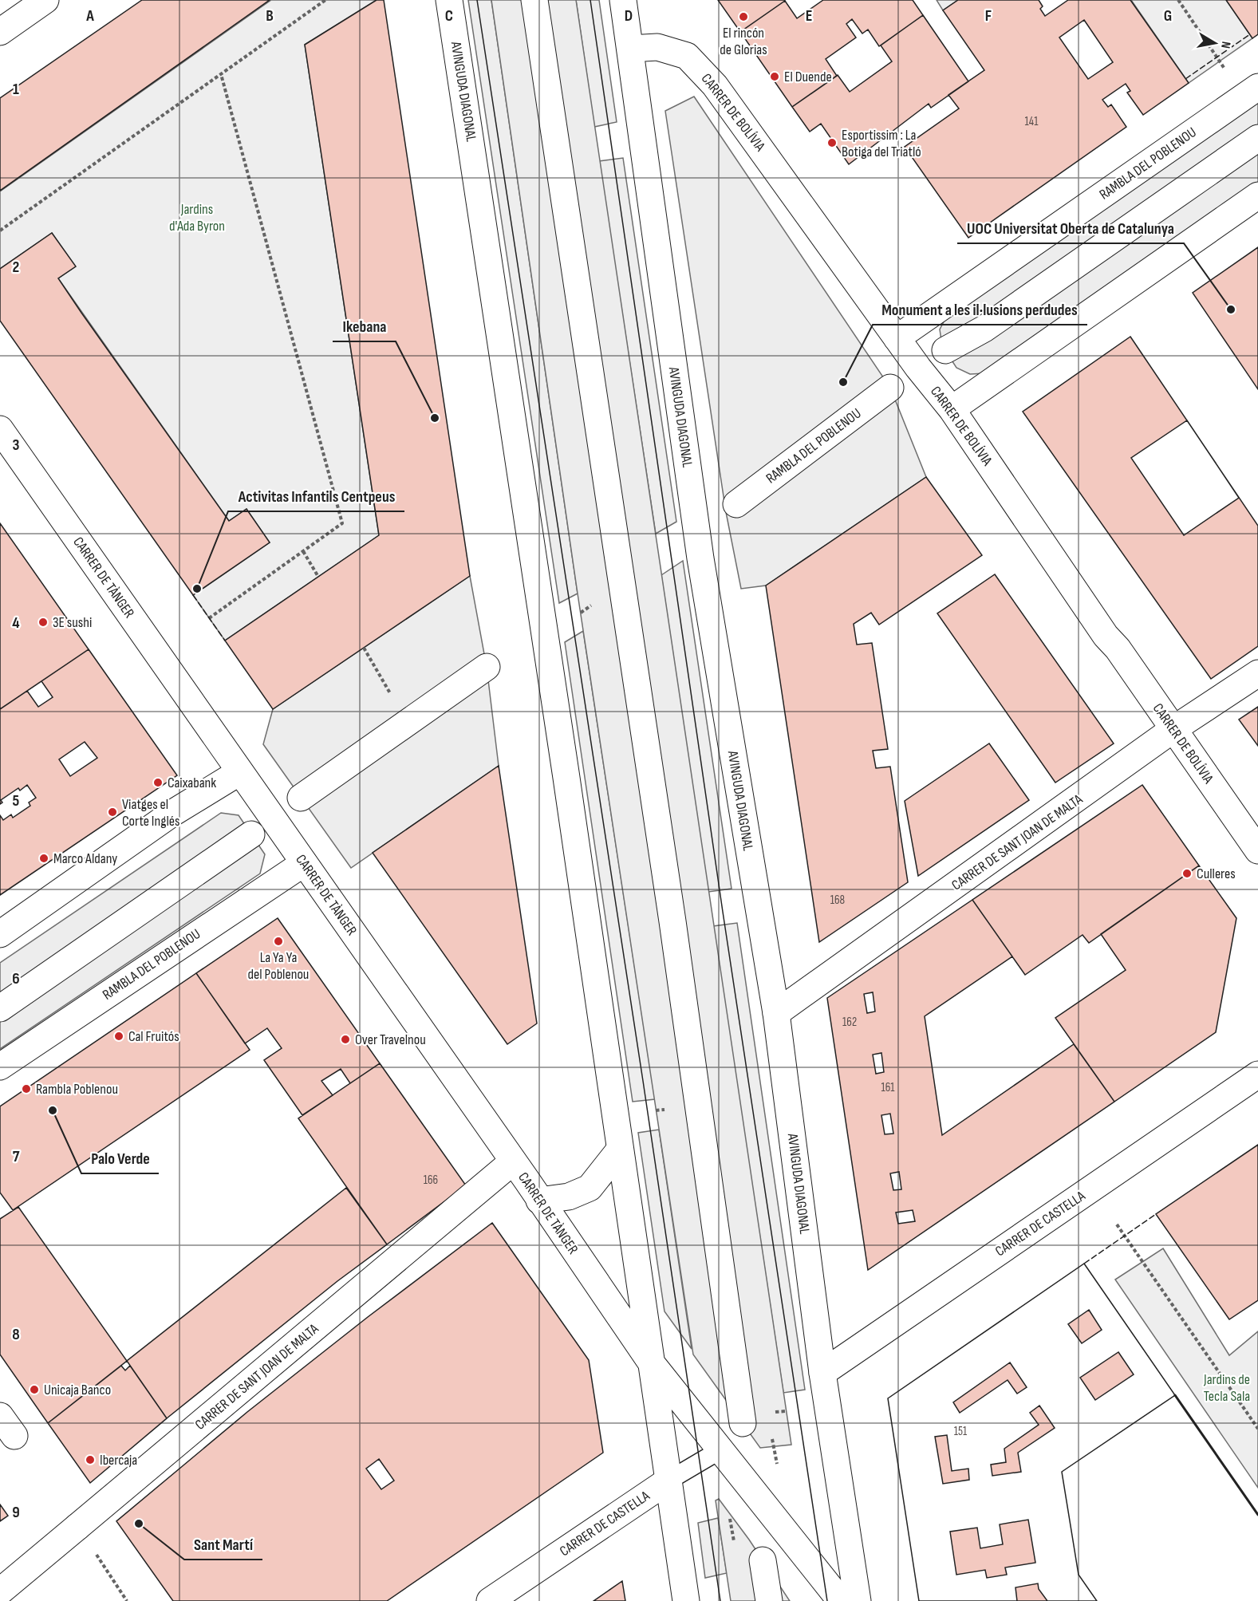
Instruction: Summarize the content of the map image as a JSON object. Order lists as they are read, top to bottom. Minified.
{"streets":{"street":["AVINGUDA DIAGONAL","CARRER DE BOLÍVIA","RAMBLA DEL POBLENOU","CARRER DE TÀNGER","CARRER DE SANT JOAN DE MALTA","CARRER DE CASTELLA"]},"crossings":[["AVINGUDA DIAGONAL","CARRER DE BOLÍVIA"],["AVINGUDA DIAGONAL","CARRER DE TÀNGER"],["AVINGUDA DIAGONAL","CARRER DE SANT JOAN DE MALTA"],["AVINGUDA DIAGONAL","CARRER DE CASTELLA"],["CARRER DE BOLÍVIA","RAMBLA DEL POBLENOU"],["CARRER DE BOLÍVIA","CARRER DE SANT JOAN DE MALTA"],["RAMBLA DEL POBLENOU","CARRER DE TÀNGER"],["CARRER DE TÀNGER","CARRER DE SANT JOAN DE MALTA"],["CARRER DE TÀNGER","CARRER DE CASTELLA"]],"parks":["Jardins d'Ada Byron","Jardins de Tecla Sala"],"places":["El rincón de Glorias","El Duende","Esportissim : La Botiga del Triatló","UOC Universitat Oberta de Catalunya","Monument a les il·lusions perdudes","Ikebana","Activitas Infantils Centpeus","3E sushi","Caixabank","Viatges el Corte Inglés","Marco Aldany","Culleres","La Ya Ya del Poblenou","Cal Fruitós","Over Travelnou","Rambla Poblenou","Palo Verde","Unicaja Banco","Ibercaja","Sant Martí"],"house_numbers":["141","168","162","161","166","151"],"north":"right","grid":{"columns":["A","B","C","D","E","F","G"],"rows":["1","2","3","4","5","6","7","8","9"]}}
